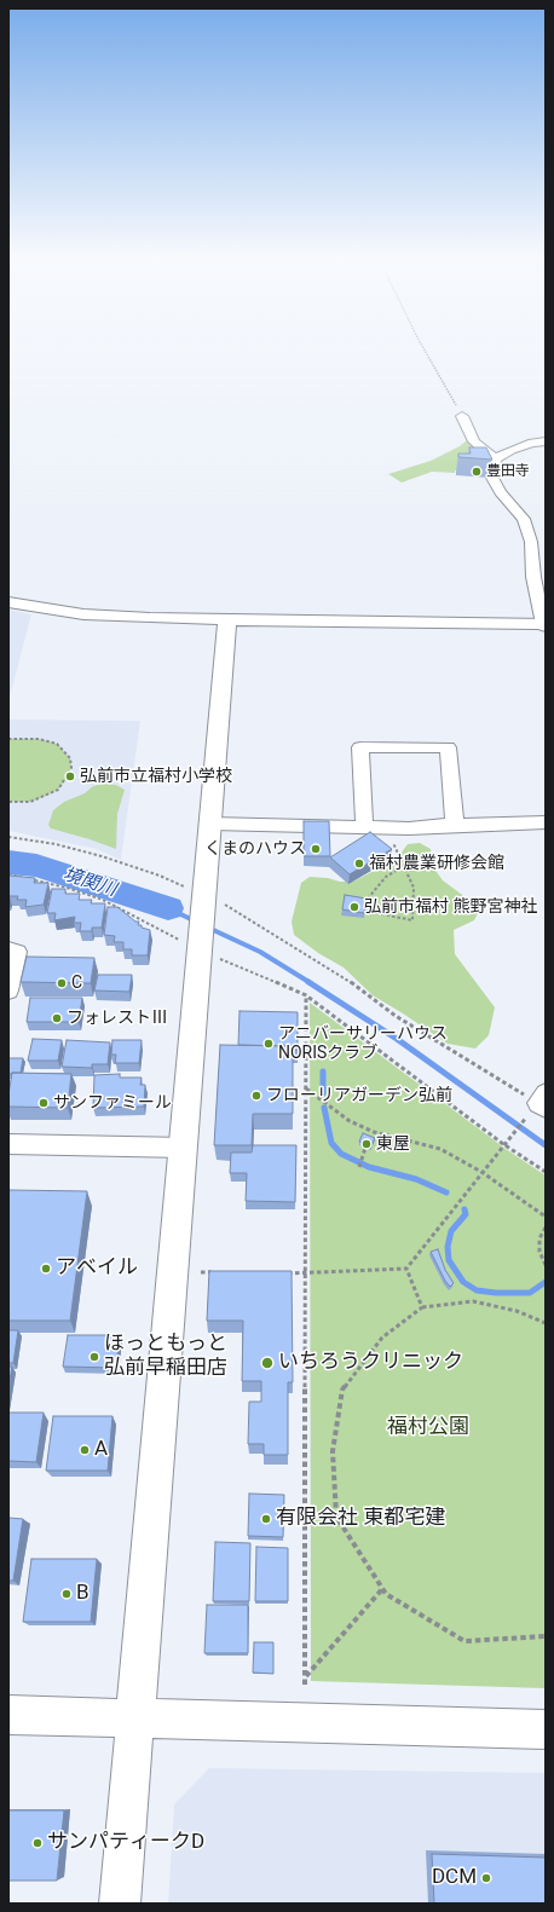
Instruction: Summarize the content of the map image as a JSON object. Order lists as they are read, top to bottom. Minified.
{"water":["境関川"],"parks":["福村公園"],"places":["豊田寺","弘前市立福村小学校","くまのハウス","福村農業研修会館","弘前市福村 熊野宮神社","C","フォレストⅢ","アニバーサリーハウス NORISクラブ","フローリアガーデン弘前","サンファミール","東屋","アベイル","ほっともっと 弘前早稲田店","いちろうクリニック","A","有限会社 東都宅建","B","サンパティークD","DCM"]}
